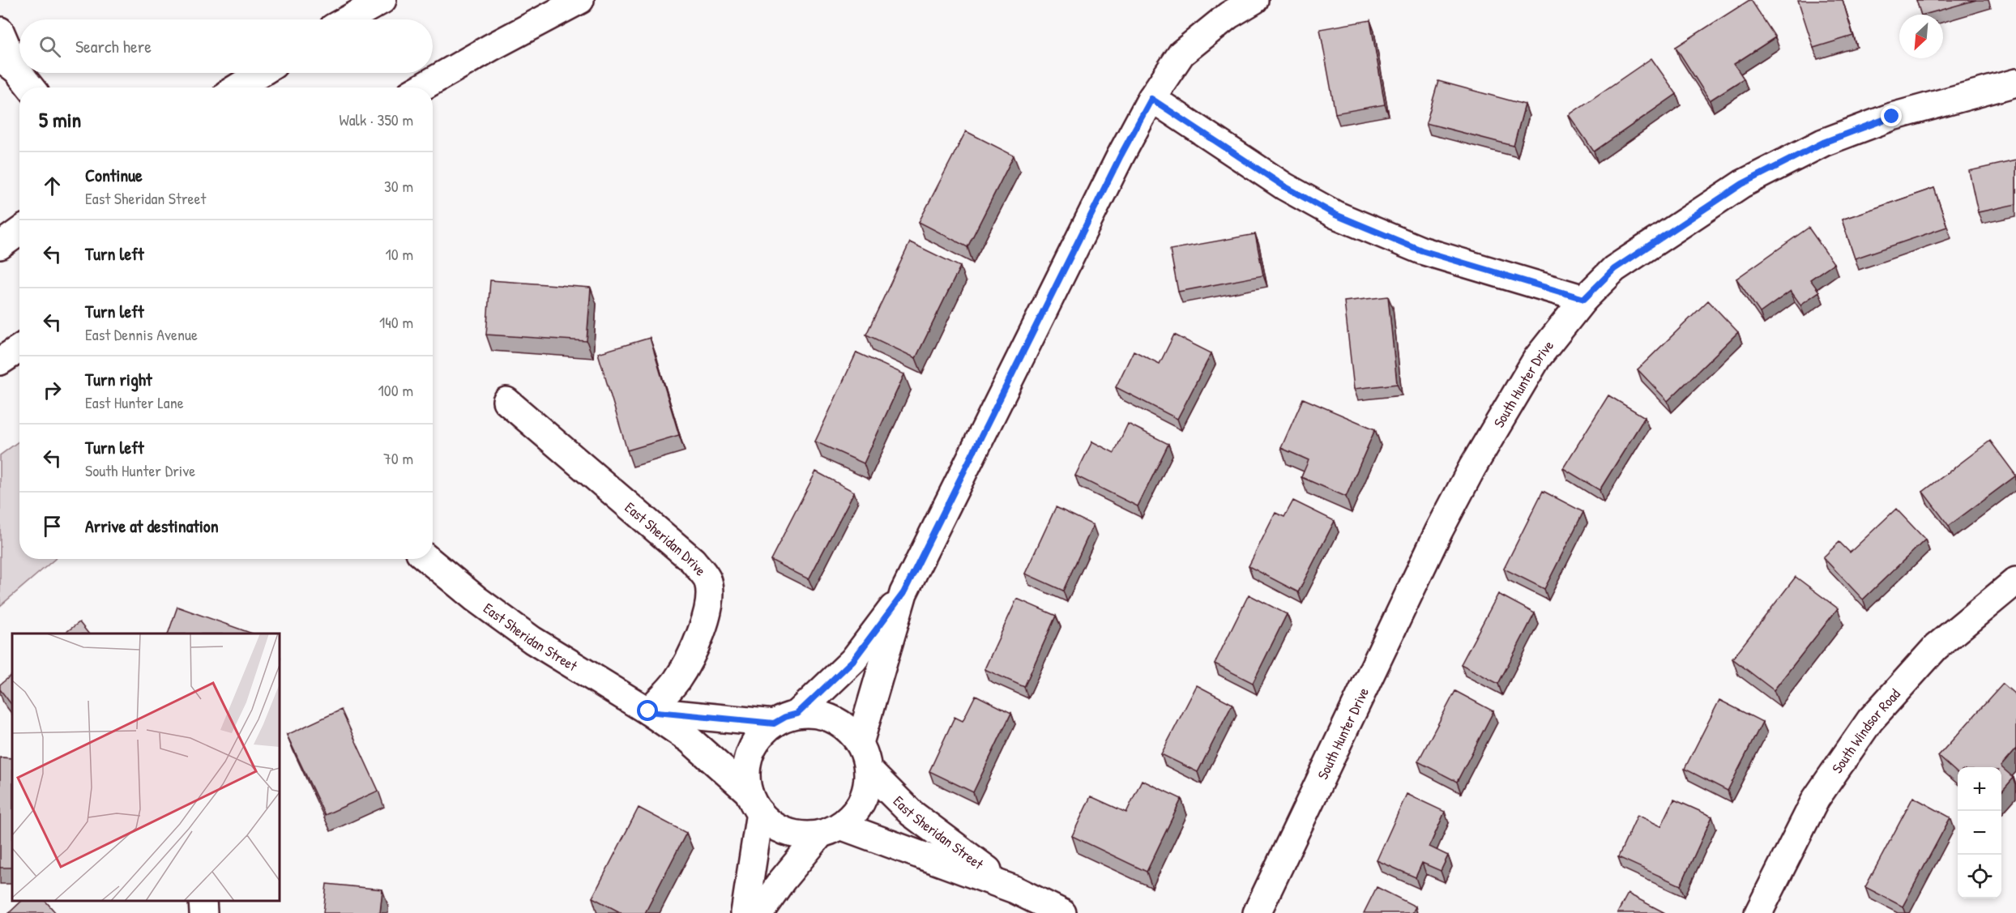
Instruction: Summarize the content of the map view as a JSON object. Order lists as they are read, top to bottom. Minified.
{"streets":{"main road":["South Hunter Drive","East Sheridan Drive","East Sheridan Street","South Windsor Road"]},"crossings":[["East Sheridan Drive","East Sheridan Street"]],"north":"bottom left","page":{"search":"Search here","heading":["5 min","Walk · 350 m"],"list":[["Continue","East Sheridan Street","30 m"],["Turn left","10 m"],["Turn left","East Dennis Avenue","140 m"],["Turn right","East Hunter Lane","100 m"],["Turn left","South Hunter Drive","70 m"],"Arrive at destination"],"map_buttons":["+","−"]}}
